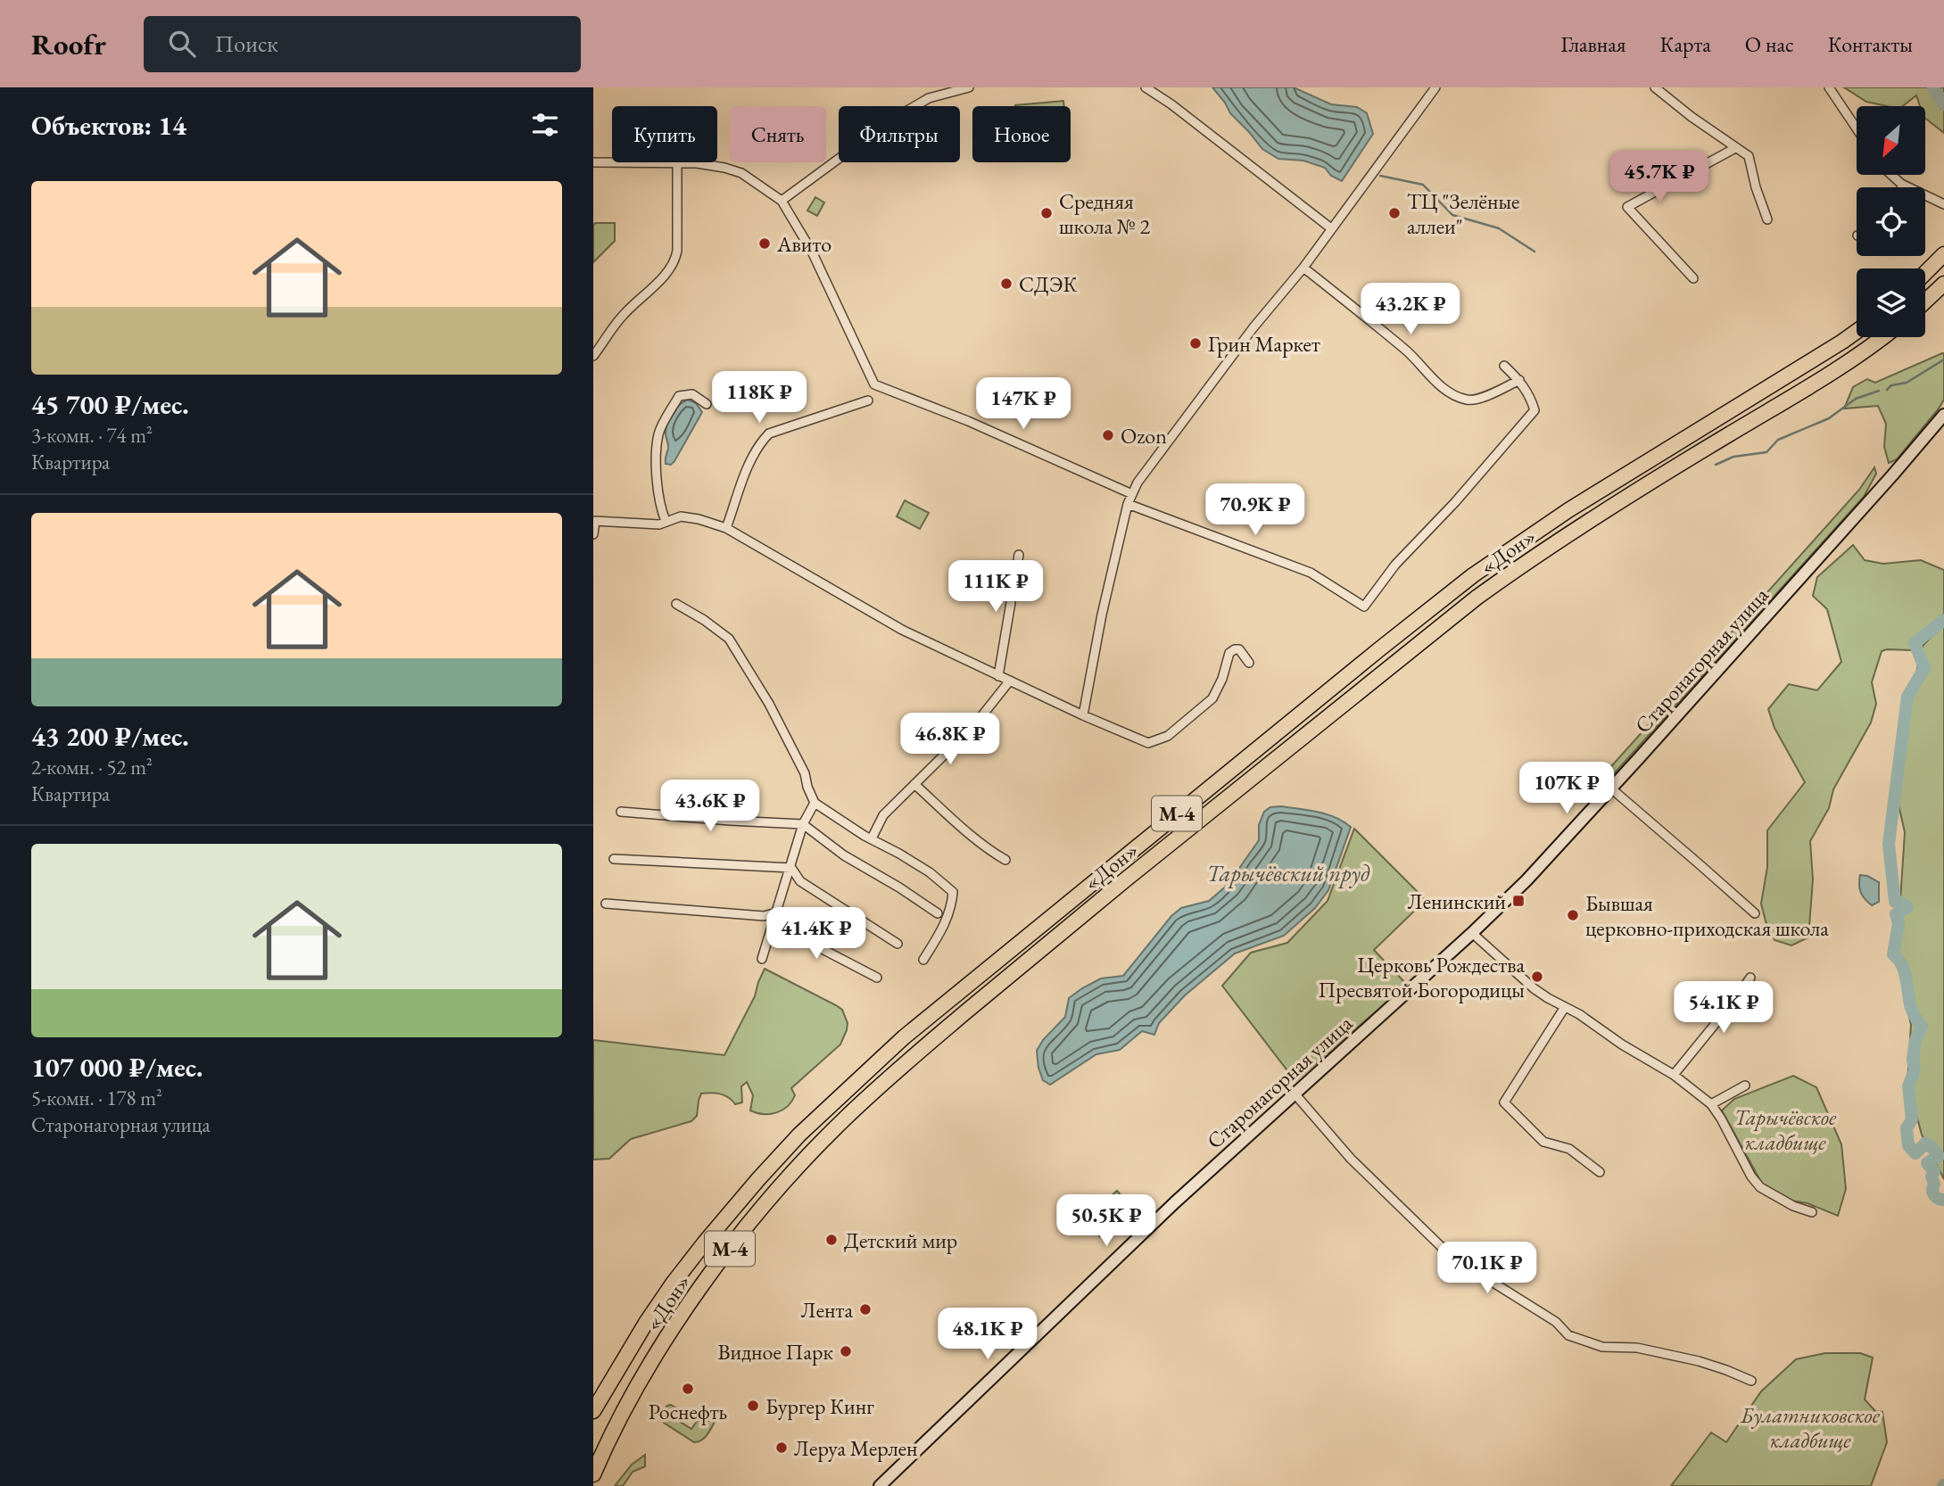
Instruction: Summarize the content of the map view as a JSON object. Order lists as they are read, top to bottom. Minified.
{"streets":{"highway":["«Дон»","М-4"],"main road":["Старонагорная улица"]},"water":["Тарычёвский пруд"],"parks":["Тарычёвское кладбище","Булатниковское кладбище"],"places":{"other":["Средняя школа № 2","ТЦ \"Зелёные аллеи\"","Авито","СДЭК","Грин Маркет","Ozon","Бывшая церковно-приходская школа","Церковь Рождества Пресвятой Богородицы","Детский мир","Лента","Видное Парк","Роснефть","Бургер Кинг","Леруа Мерлен"],"transit":["Ленинский"]},"north":"bottom left","page":{"header":"Roofr","search":"Поиск","nav":["Главная","Карта","О нас","Контакты"],"heading":"Объектов: 14","chip":["Купить","Снять","Фильтры","Новое"],"price":["45.7K ₽","43.2K ₽","118K ₽","147K ₽","70.9K ₽","111K ₽","46.8K ₽","107K ₽","43.6K ₽","41.4K ₽","54.1K ₽","50.5K ₽","70.1K ₽","48.1K ₽"],"list":[{"name":"45 700 ₽/мес.","note":"3-комн. · 74 m² · Квартира"},{"name":"43 200 ₽/мес.","note":"2-комн. · 52 m² · Квартира"},{"name":"107 000 ₽/мес.","note":"5-комн. · 178 m² · Старонагорная улица"}]}}
